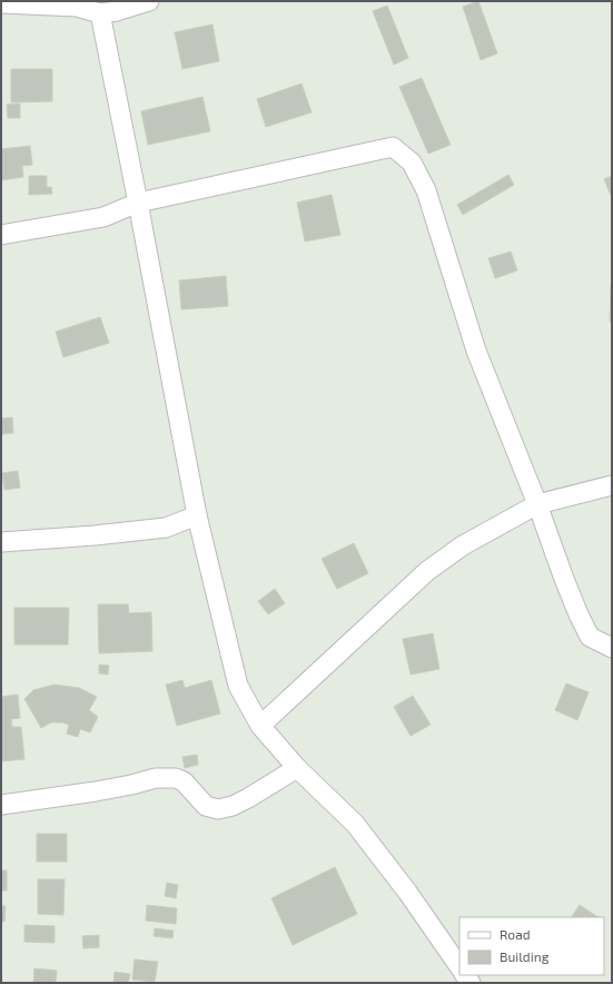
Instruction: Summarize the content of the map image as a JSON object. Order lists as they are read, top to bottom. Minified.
{"legend":["Road","Building"]}
